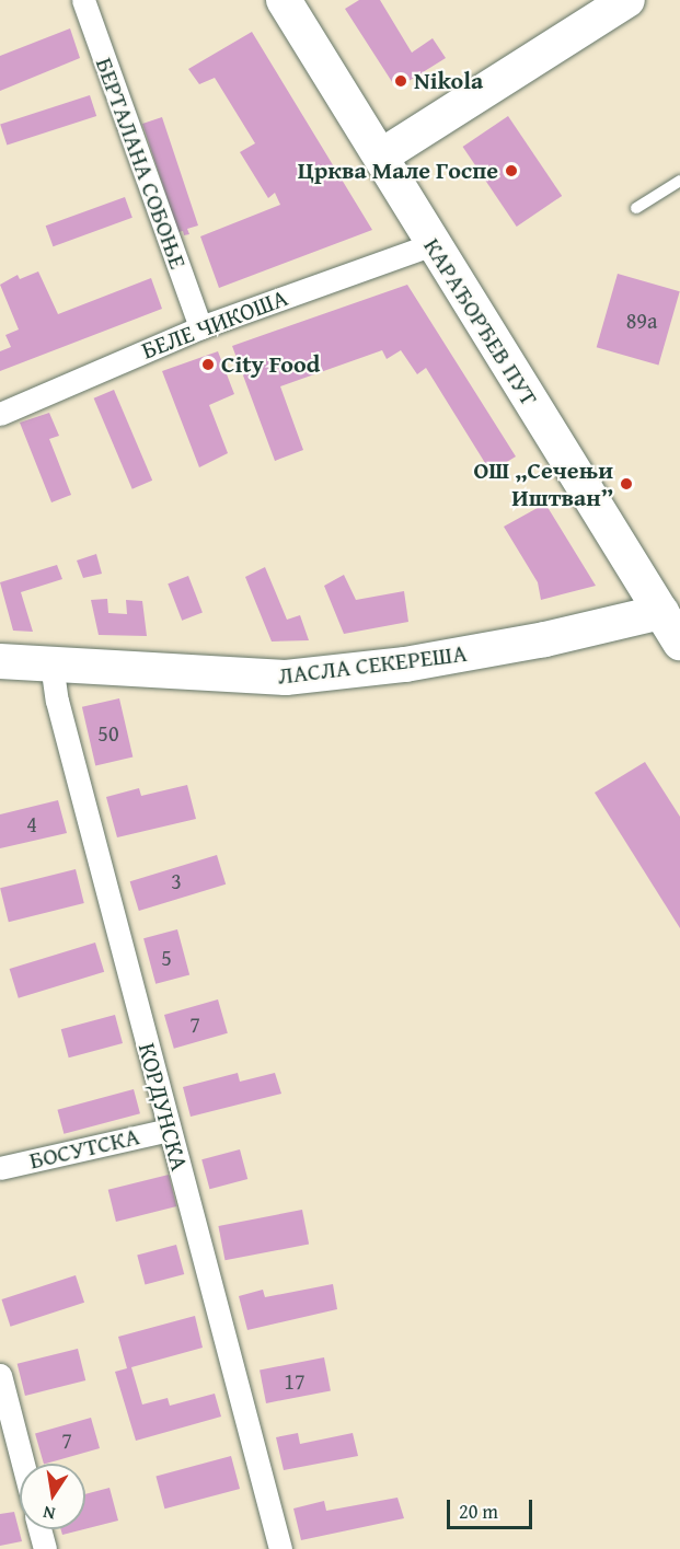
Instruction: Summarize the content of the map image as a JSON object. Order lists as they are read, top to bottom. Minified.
{"streets":{"street":["БЕРТАЛАНА СОБОЊЕ","КАРАЂОРЂЕВ ПУТ","БЕЛЕ ЧИКОША","ЛАСЛА СЕКЕРЕША","КОРДУНСКА","БОСУТСКА"]},"crossings":[["БЕРТАЛАНА СОБОЊЕ","БЕЛЕ ЧИКОША"],["КАРАЂОРЂЕВ ПУТ","БЕЛЕ ЧИКОША"],["КАРАЂОРЂЕВ ПУТ","ЛАСЛА СЕКЕРЕША"],["ЛАСЛА СЕКЕРЕША","КОРДУНСКА"],["КОРДУНСКА","БОСУТСКА"]],"places":["Nikola","Црква Мале Госпе","City Food","ОШ „Сечењи Иштван”"],"house_numbers":["89a","50","4","3","5","7","17","7"],"scale_bar":"20 m","north":"bottom"}
